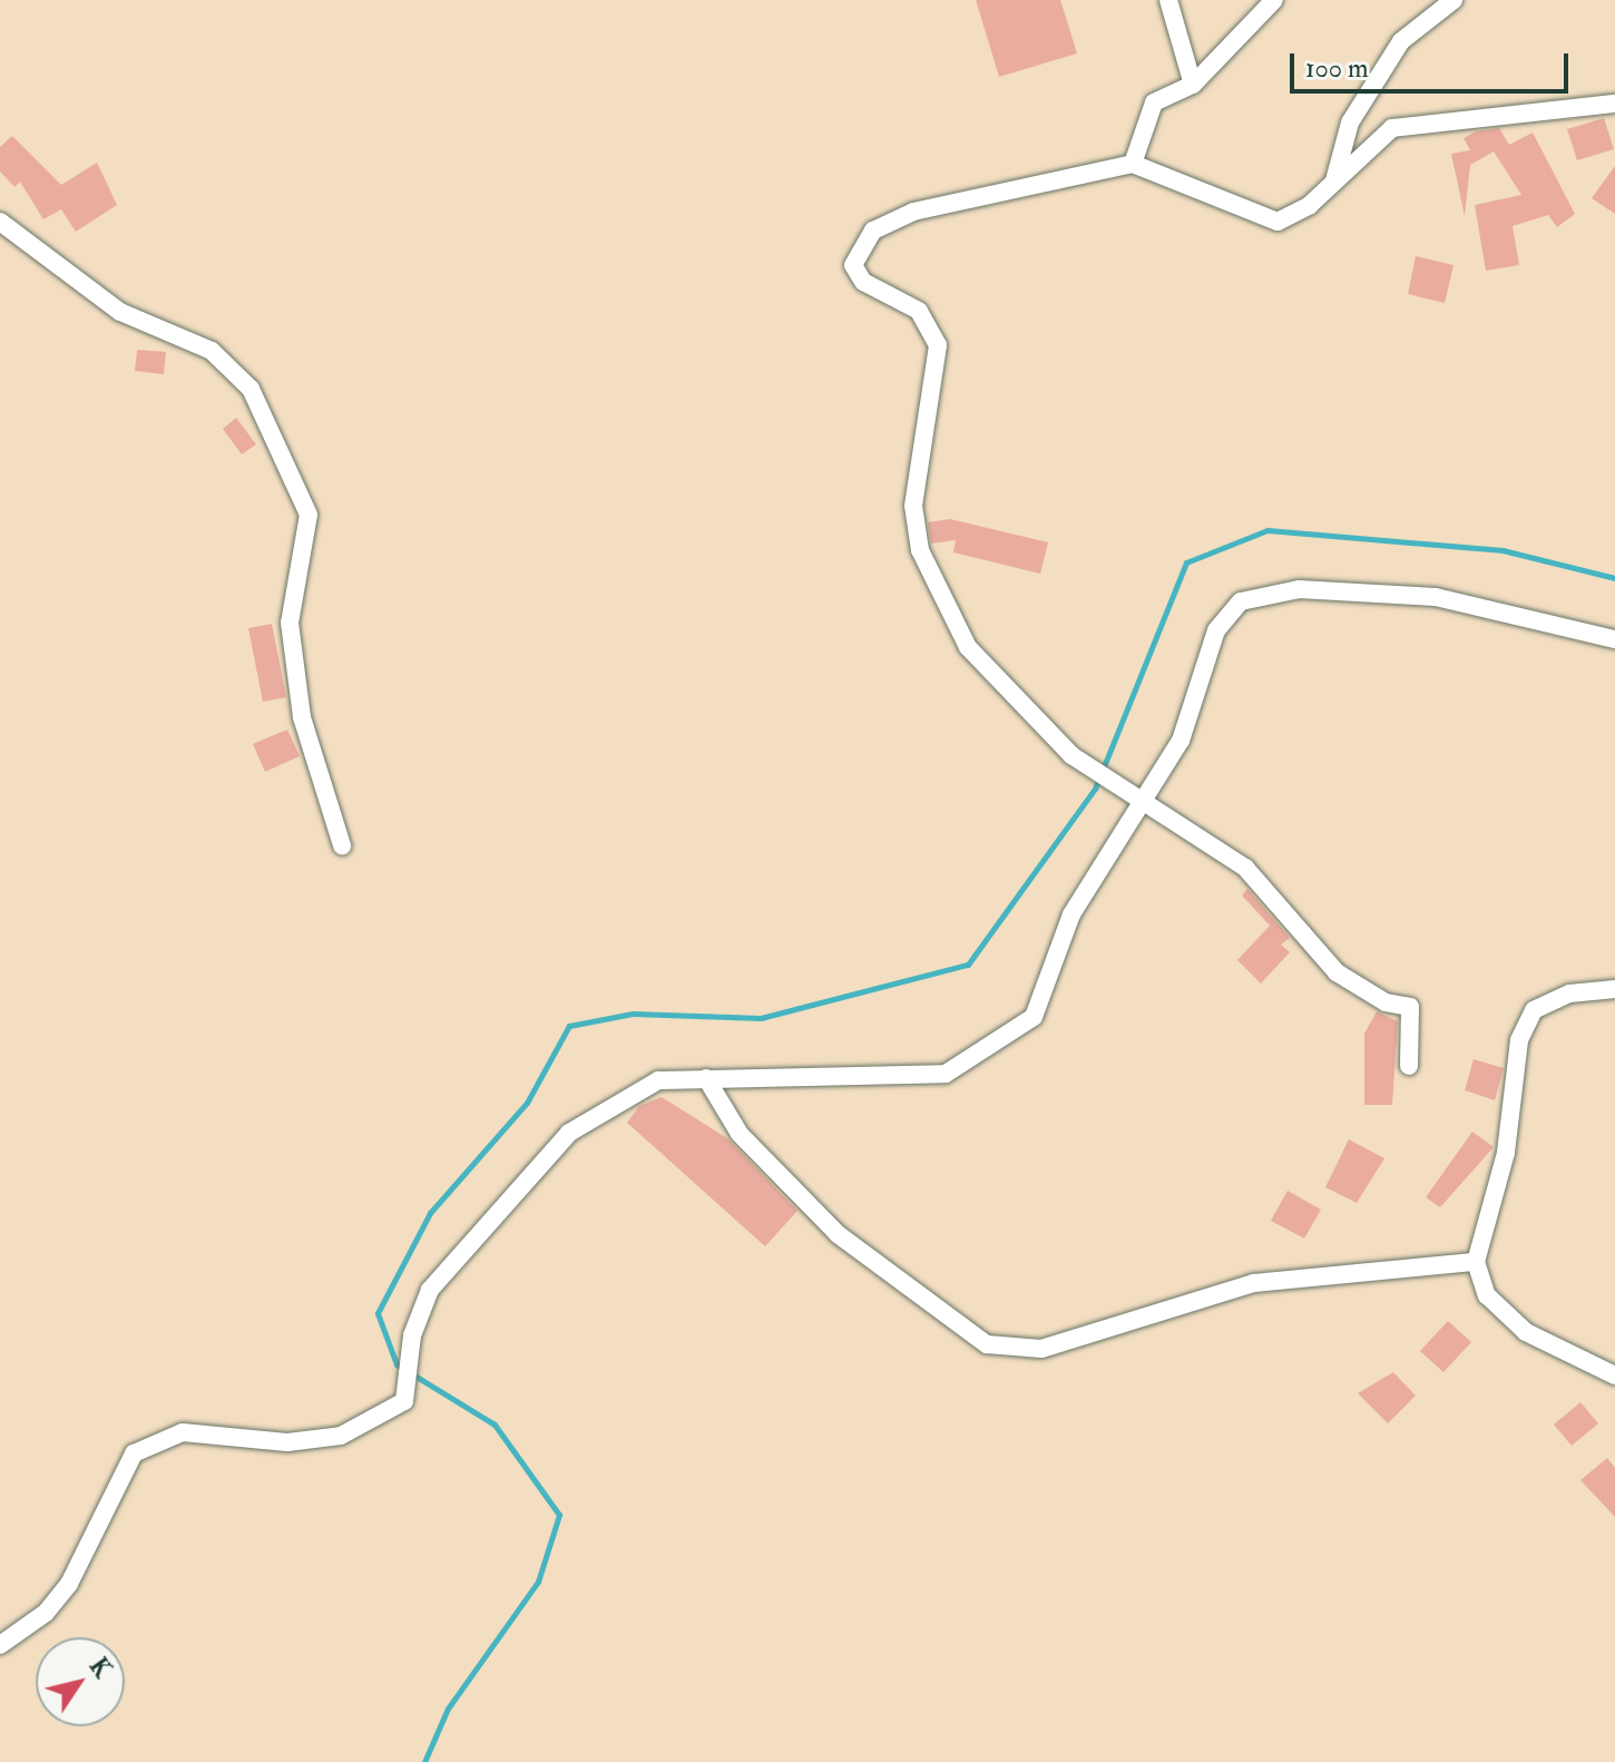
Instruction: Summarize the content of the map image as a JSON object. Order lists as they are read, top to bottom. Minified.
{"scale_bar":"100 m","north":"top right"}
